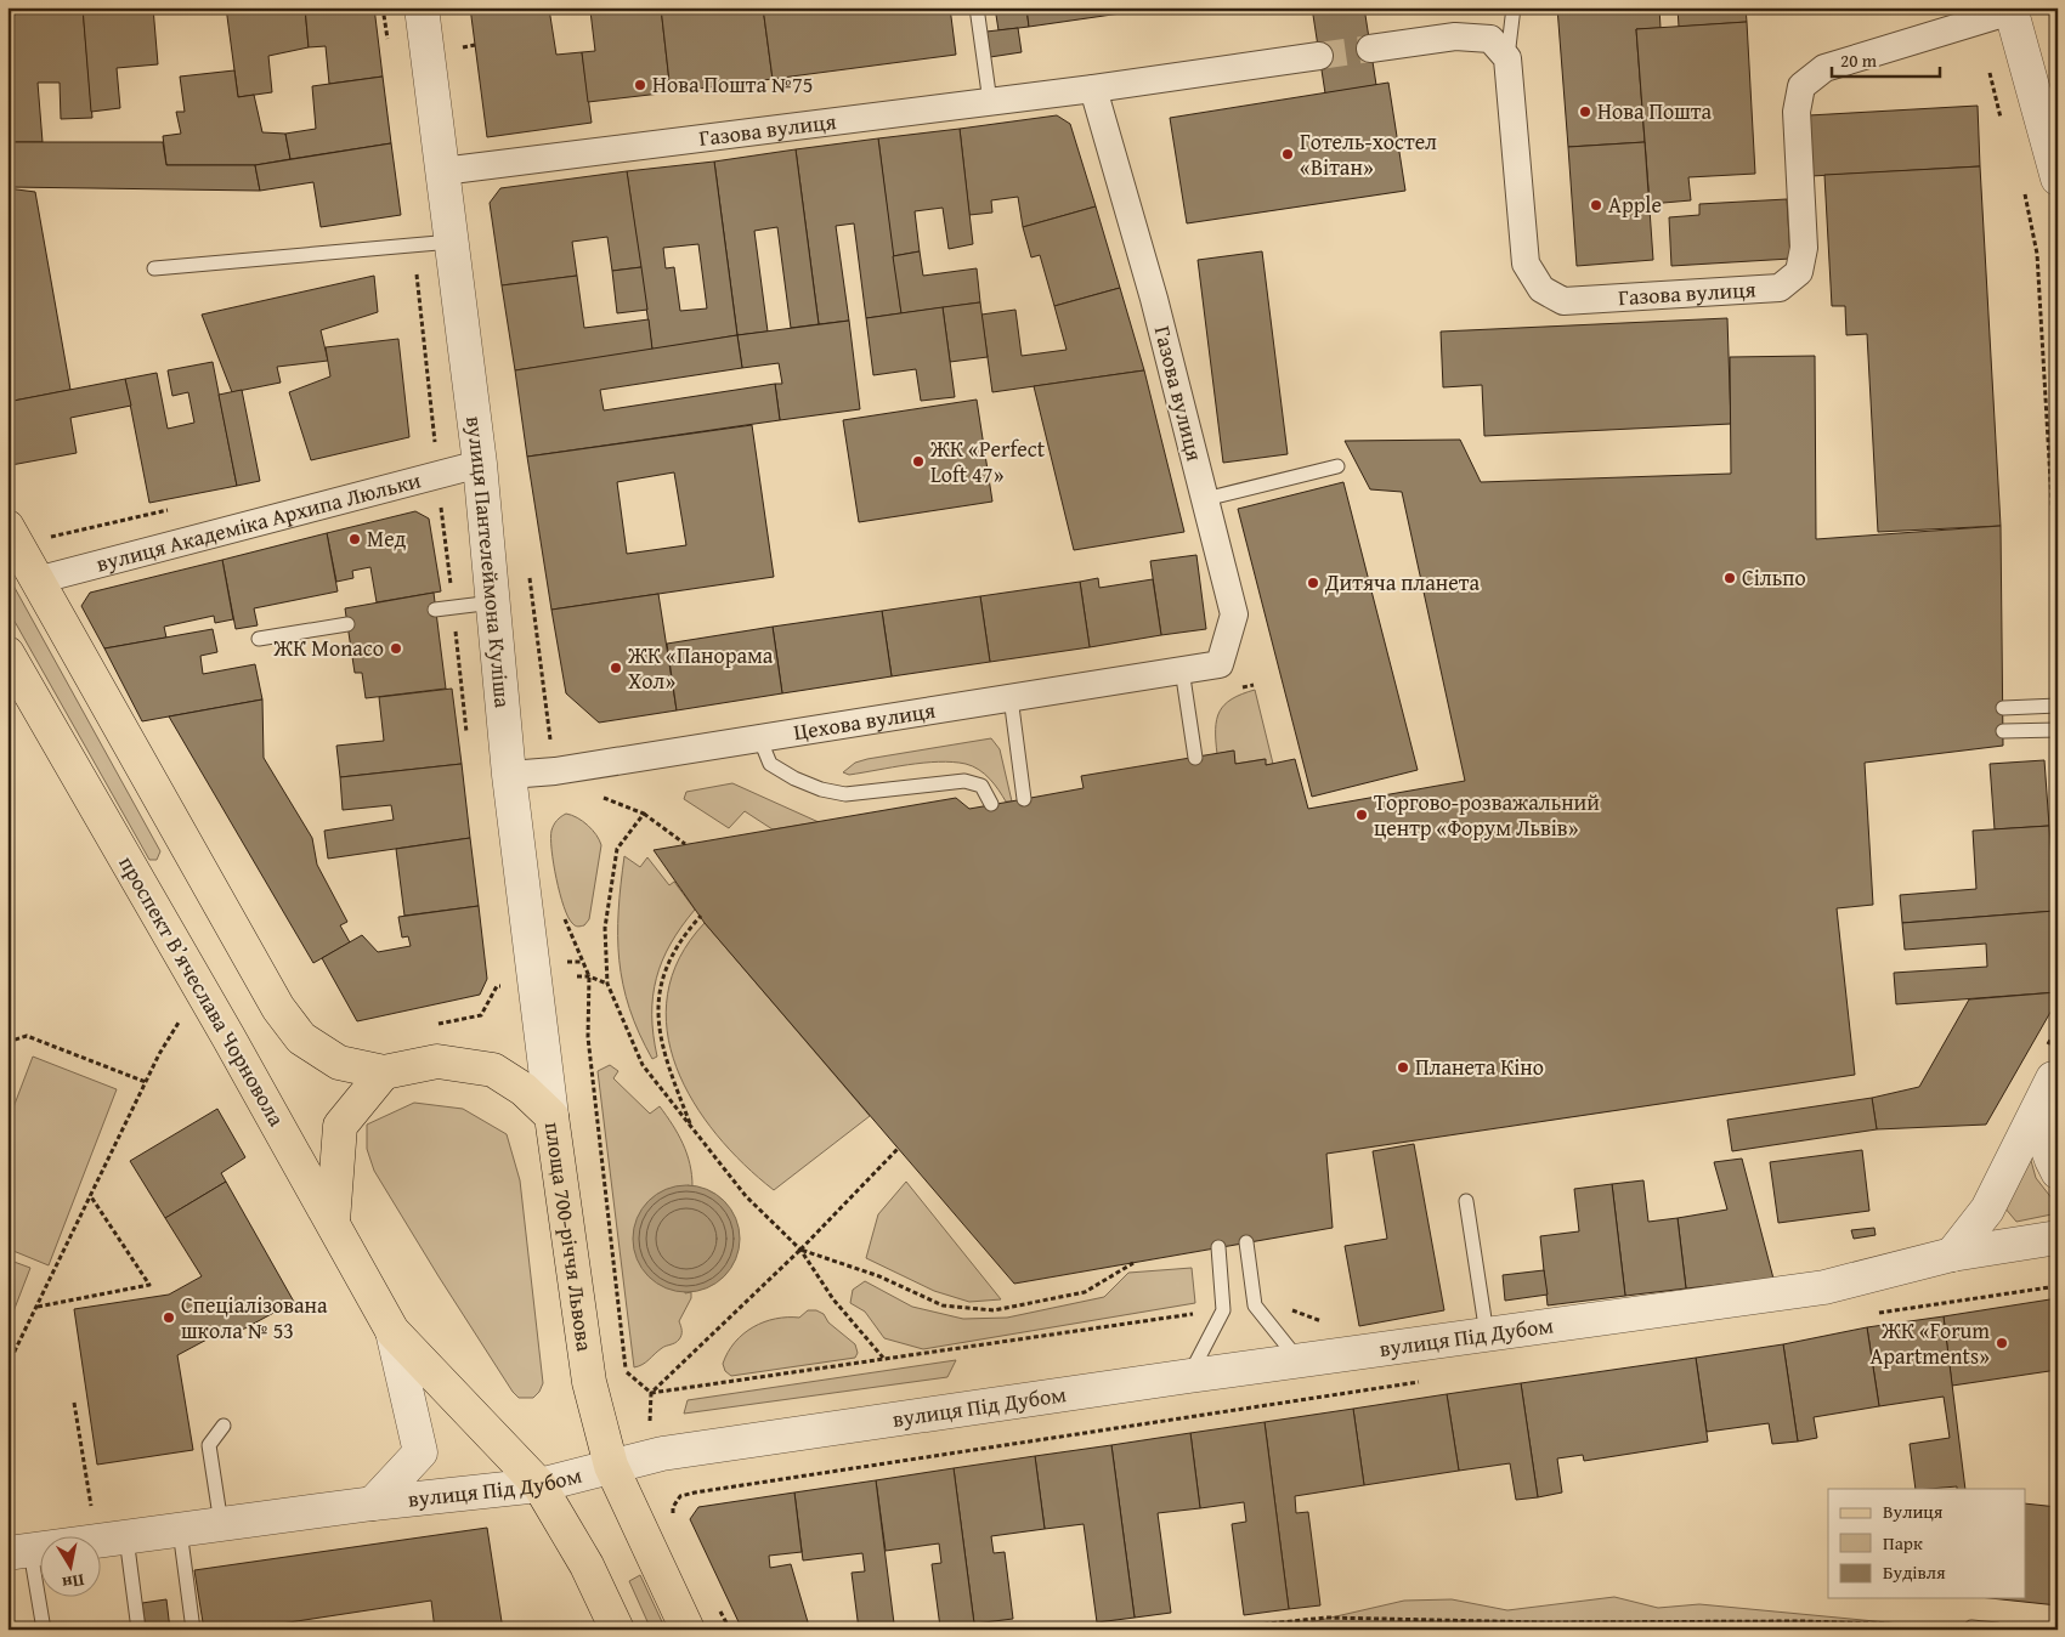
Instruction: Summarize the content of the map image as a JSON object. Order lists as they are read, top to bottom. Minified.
{"streets":{"main road":["проспект Вʼячеслава Чорновола","площа 700-річчя Львова"],"street":["Газова вулиця","вулиця Академіка Архипа Люльки","вулиця Пантелеймона Куліша","Цехова вулиця","вулиця Під Дубом"]},"crossings":[["Газова вулиця","вулиця Пантелеймона Куліша"],["Газова вулиця","Цехова вулиця"],["вулиця Академіка Архипа Люльки","вулиця Пантелеймона Куліша"],["вулиця Пантелеймона Куліша","Цехова вулиця"],["вулиця Пантелеймона Куліша","площа 700-річчя Львова"],["проспект Вʼячеслава Чорновола","вулиця Під Дубом"],["площа 700-річчя Львова","вулиця Під Дубом"]],"places":["Нова Пошта №75","Нова Пошта","Готель-хостел «Вітан»","Apple","ЖК «Perfect Loft 47»","Мед","Сільпо","Дитяча планета","ЖК Monaco","ЖК «Панорама Хол»","Торгово-розважальний центр «Форум Львів»","Планета Кіно","Спеціалізована школа № 53","ЖК «Forum Apartments»"],"legend":["Вулиця","Парк","Будівля"],"scale_bar":"20 m","north":"bottom"}
